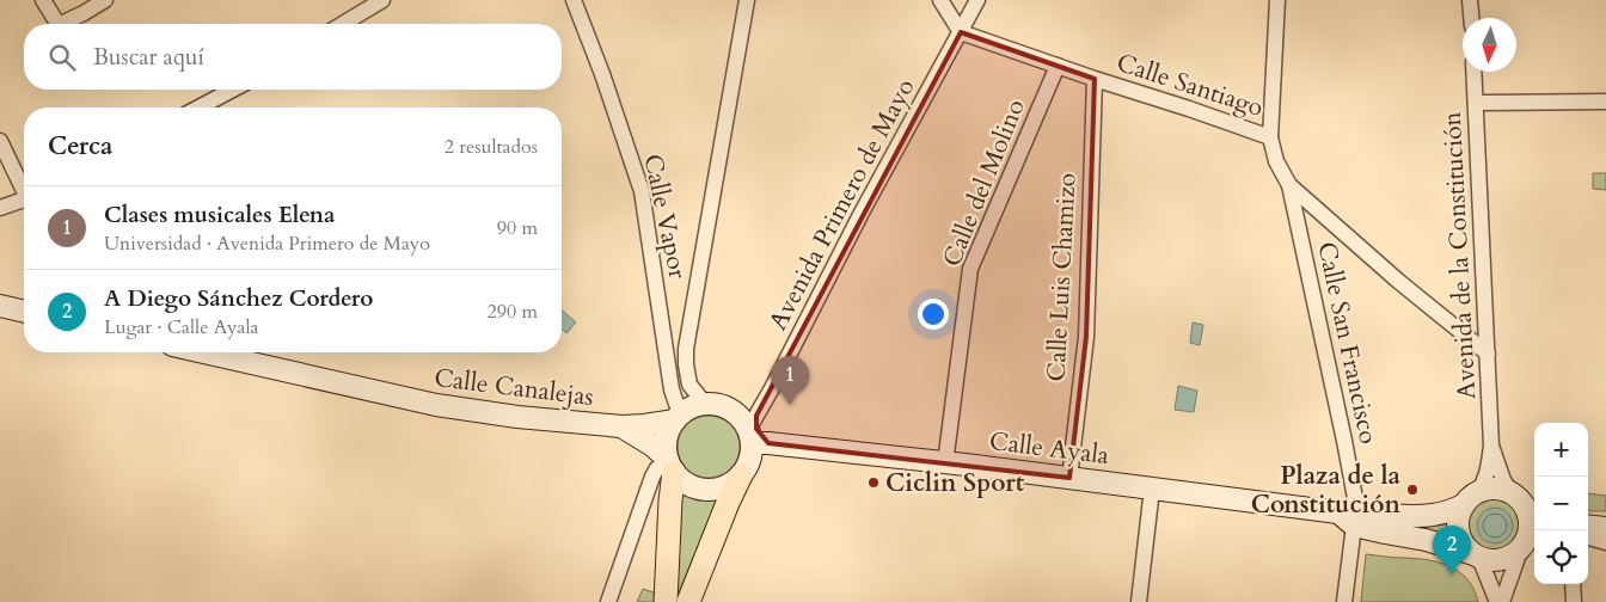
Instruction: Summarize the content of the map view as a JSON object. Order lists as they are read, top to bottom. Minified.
{"streets":{"main road":["Calle Canalejas","Calle Ayala"],"street":["Calle Santiago","Calle del Molino","Avenida Primero de Mayo","Calle Vapor","Avenida de la Constitución","Calle Luis Chamizo","Calle San Francisco"]},"crossings":[["Calle Santiago","Calle del Molino"],["Calle Santiago","Avenida Primero de Mayo"],["Calle Santiago","Avenida de la Constitución"],["Calle Santiago","Calle Luis Chamizo"],["Calle Santiago","Calle San Francisco"],["Calle del Molino","Calle Ayala"],["Avenida Primero de Mayo","Calle Ayala"],["Calle Vapor","Calle Canalejas"],["Avenida de la Constitución","Calle Ayala"],["Calle Luis Chamizo","Calle Ayala"],["Calle San Francisco","Calle Ayala"]],"places":["Ciclin Sport","Plaza de la Constitución"],"north":"bottom","page":{"search":"Buscar aquí","heading":["Cerca","2 resultados"],"list":[{"mark":"1","name":"Clases musicales Elena","note":"Universidad · Avenida Primero de Mayo","value":"90 m"},{"mark":"2","name":"A Diego Sánchez Cordero","note":"Lugar · Calle Ayala","value":"290 m"}],"pins":["1","2"],"map_buttons":["+","−"]}}
